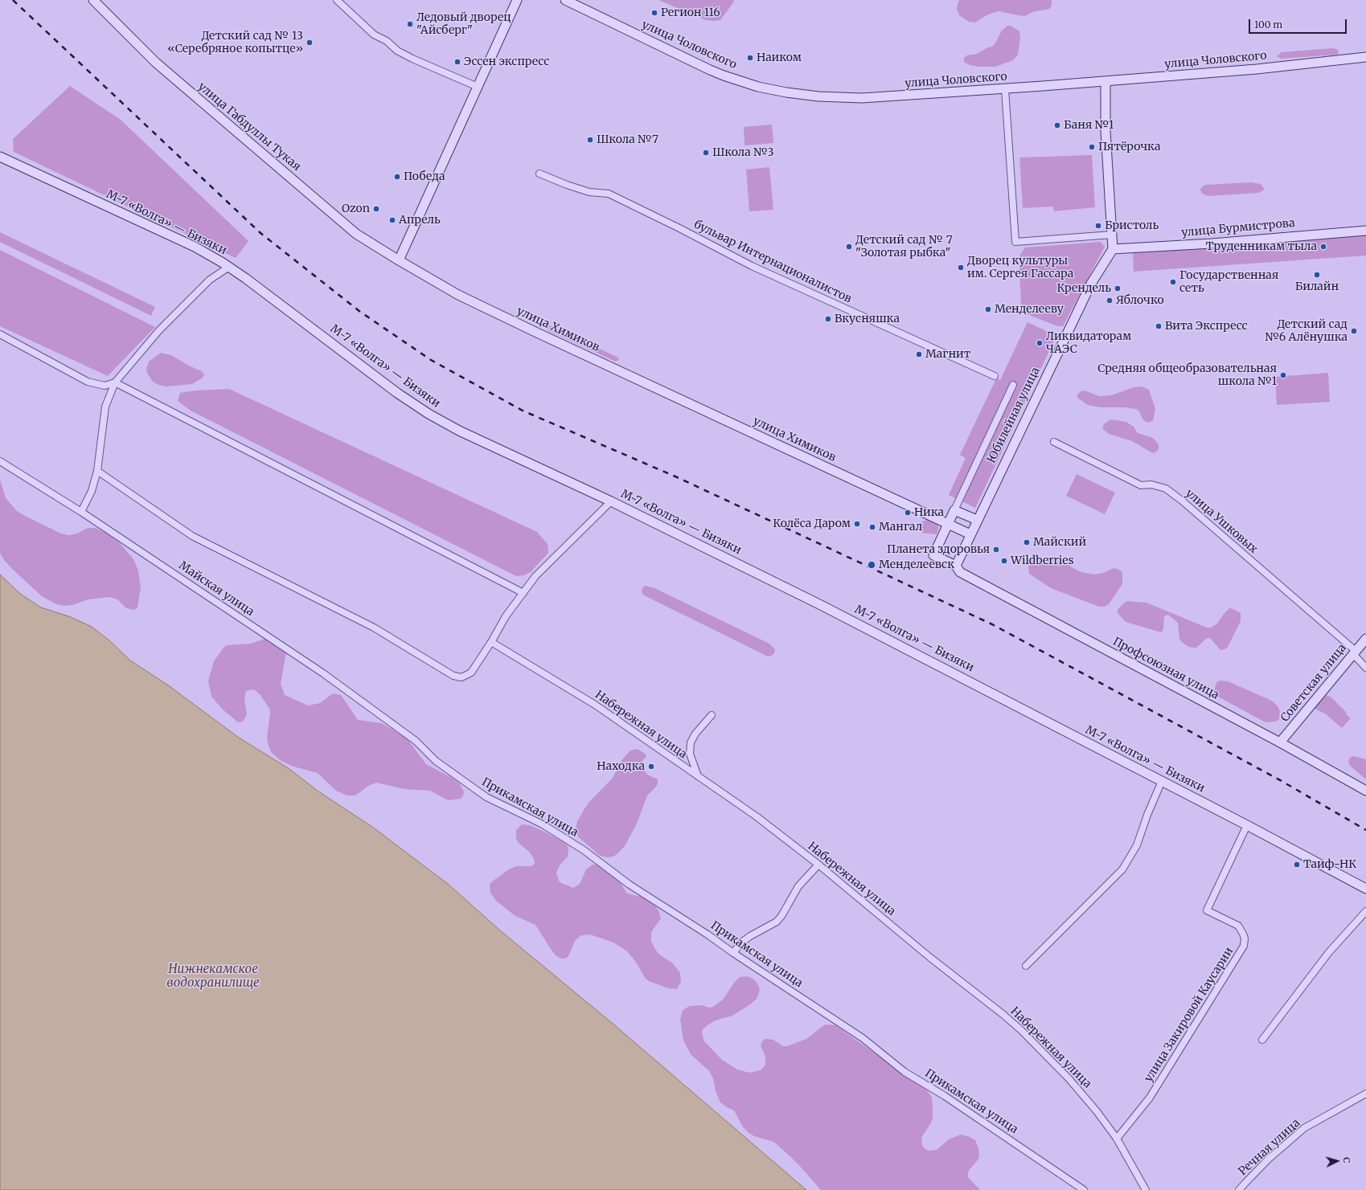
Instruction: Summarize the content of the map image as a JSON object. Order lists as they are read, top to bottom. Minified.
{"streets":{"main road":["улица Чоловского","улица Габдуллы Тукая","М-7 «Волга» — Бизяки","улица Бурмистрова","улица Химиков","Юбилейная улица","Профсоюзная улица","Советская улица"],"street":["бульвар Интернационалистов","улица Ушковых","Майская улица","Набережная улица","Прикамская улица","улица Закировой Каусарии","Речная улица"]},"crossings":[["улица Габдуллы Тукая","улица Химиков"],["М-7 «Волга» — Бизяки","улица Закировой Каусарии"],["улица Бурмистрова","Юбилейная улица"],["улица Химиков","Юбилейная улица"],["улица Химиков","Профсоюзная улица"],["Юбилейная улица","Профсоюзная улица"],["улица Ушковых","Советская улица"],["Майская улица","Прикамская улица"],["Профсоюзная улица","Советская улица"],["Набережная улица","улица Закировой Каусарии"]],"water":["Нижнекамское водохранилище"],"places":["Регион 116","Ледовый дворец \"Айсберг\"","Детский сад № 13 «Серебряное копытце»","Наиком","Эссен экспресс","Баня №1","Школа №7","Пятёрочка","Школа №3","Победа","Ozon","Апрель","Бристоль","Детский сад № 7 \"Золотая рыбка\"","Труденникам тыла","Дворец культуры им. Сергея Гассара","Билайн","Государственная сеть","Крендель","Яблочко","Менделееву","Вкусняшка","Вита Экспресс","Детский сад №6 Алёнушка","Ликвидаторам ЧАЭС","Магнит","Средняя общеобразовательная школа №1","Ника","Колёса Даром","Мангал","Майский","Планета здоровья","Wildberries","Менделеевск","Находка","Таиф-НК"],"scale_bar":"100 m","north":"right"}
